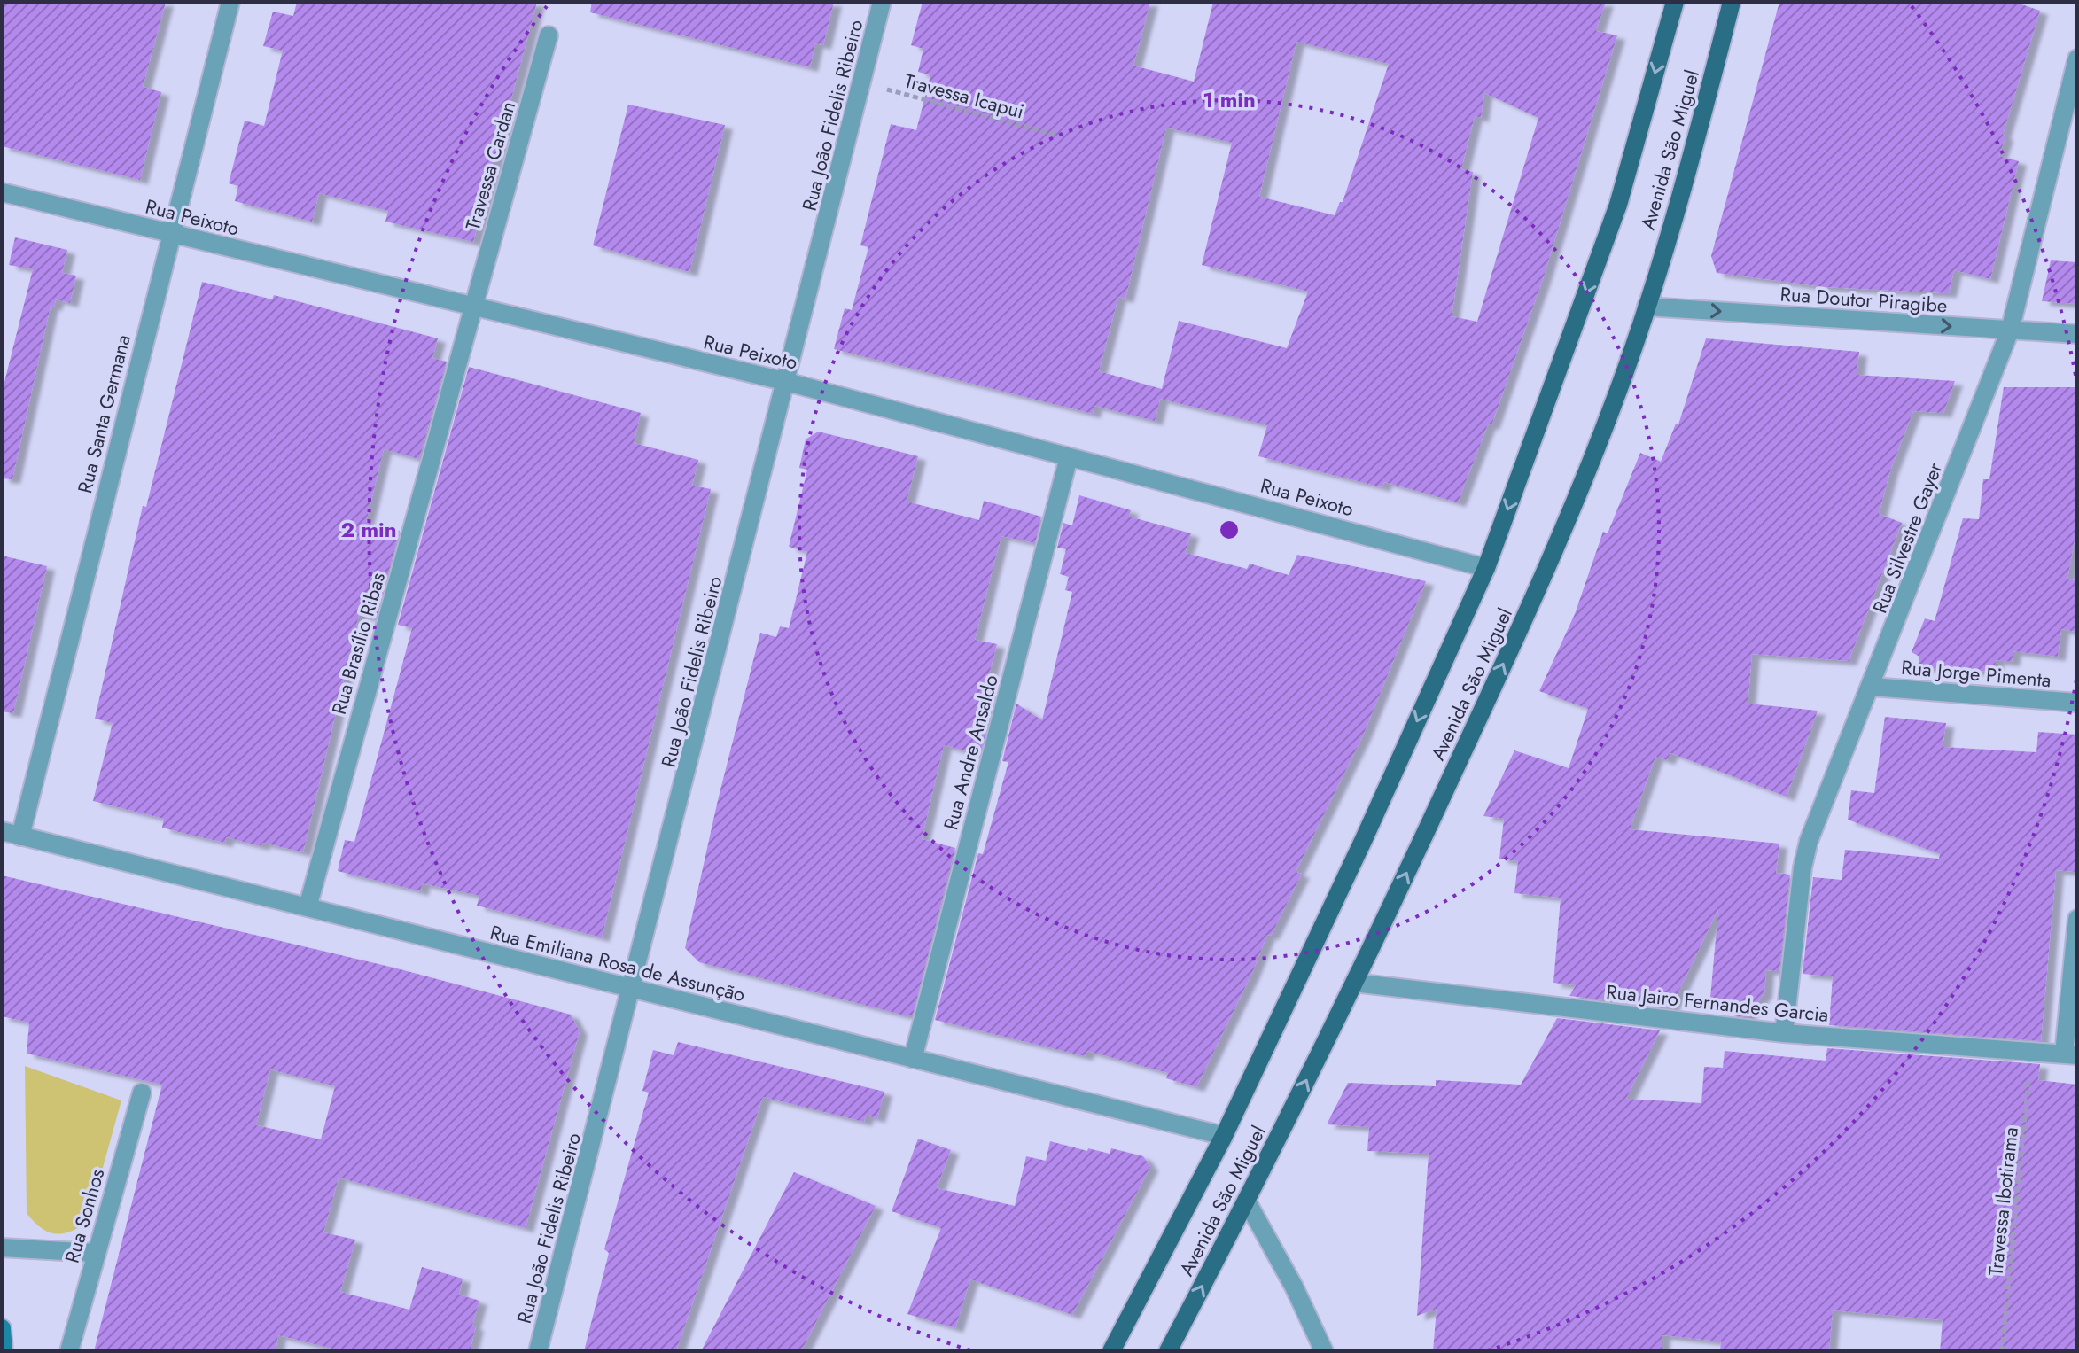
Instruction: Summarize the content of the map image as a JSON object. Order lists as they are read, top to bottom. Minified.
{"streets":{"main road":["Avenida São Miguel"],"street":["Rua João Fidelis Ribeiro","Travessa Cardan","Rua Peixoto","Rua Doutor Piragibe","Rua Santa Germana","Rua Silvestre Gayer","Rua Brasílio Ribas","Rua Jorge Pimenta","Rua Andre Ansaldo","Rua Emiliana Rosa de Assunção","Rua Jairo Fernandes Garcia","Rua Sonhos"],"path":["Travessa Icapui","Travessa Ibotirama"]},"crossings":[["Travessa Icapui","Rua João Fidelis Ribeiro"],["Rua João Fidelis Ribeiro","Rua Peixoto"],["Rua João Fidelis Ribeiro","Rua Emiliana Rosa de Assunção"],["Avenida São Miguel","Rua Peixoto"],["Avenida São Miguel","Rua Doutor Piragibe"],["Avenida São Miguel","Rua Emiliana Rosa de Assunção"],["Avenida São Miguel","Rua Jairo Fernandes Garcia"],["Travessa Cardan","Rua Peixoto"],["Travessa Cardan","Rua Brasílio Ribas"],["Rua Peixoto","Rua Santa Germana"],["Rua Peixoto","Rua Brasílio Ribas"],["Rua Peixoto","Rua Andre Ansaldo"],["Rua Doutor Piragibe","Rua Silvestre Gayer"],["Rua Santa Germana","Rua Emiliana Rosa de Assunção"],["Rua Silvestre Gayer","Rua Jorge Pimenta"],["Rua Silvestre Gayer","Rua Jairo Fernandes Garcia"],["Rua Brasílio Ribas","Rua Emiliana Rosa de Assunção"],["Rua Andre Ansaldo","Rua Emiliana Rosa de Assunção"],["Rua Jairo Fernandes Garcia","Travessa Ibotirama"]],"one_way":["Rua Doutor Piragibe"],"rings":["1 min","2 min"]}
